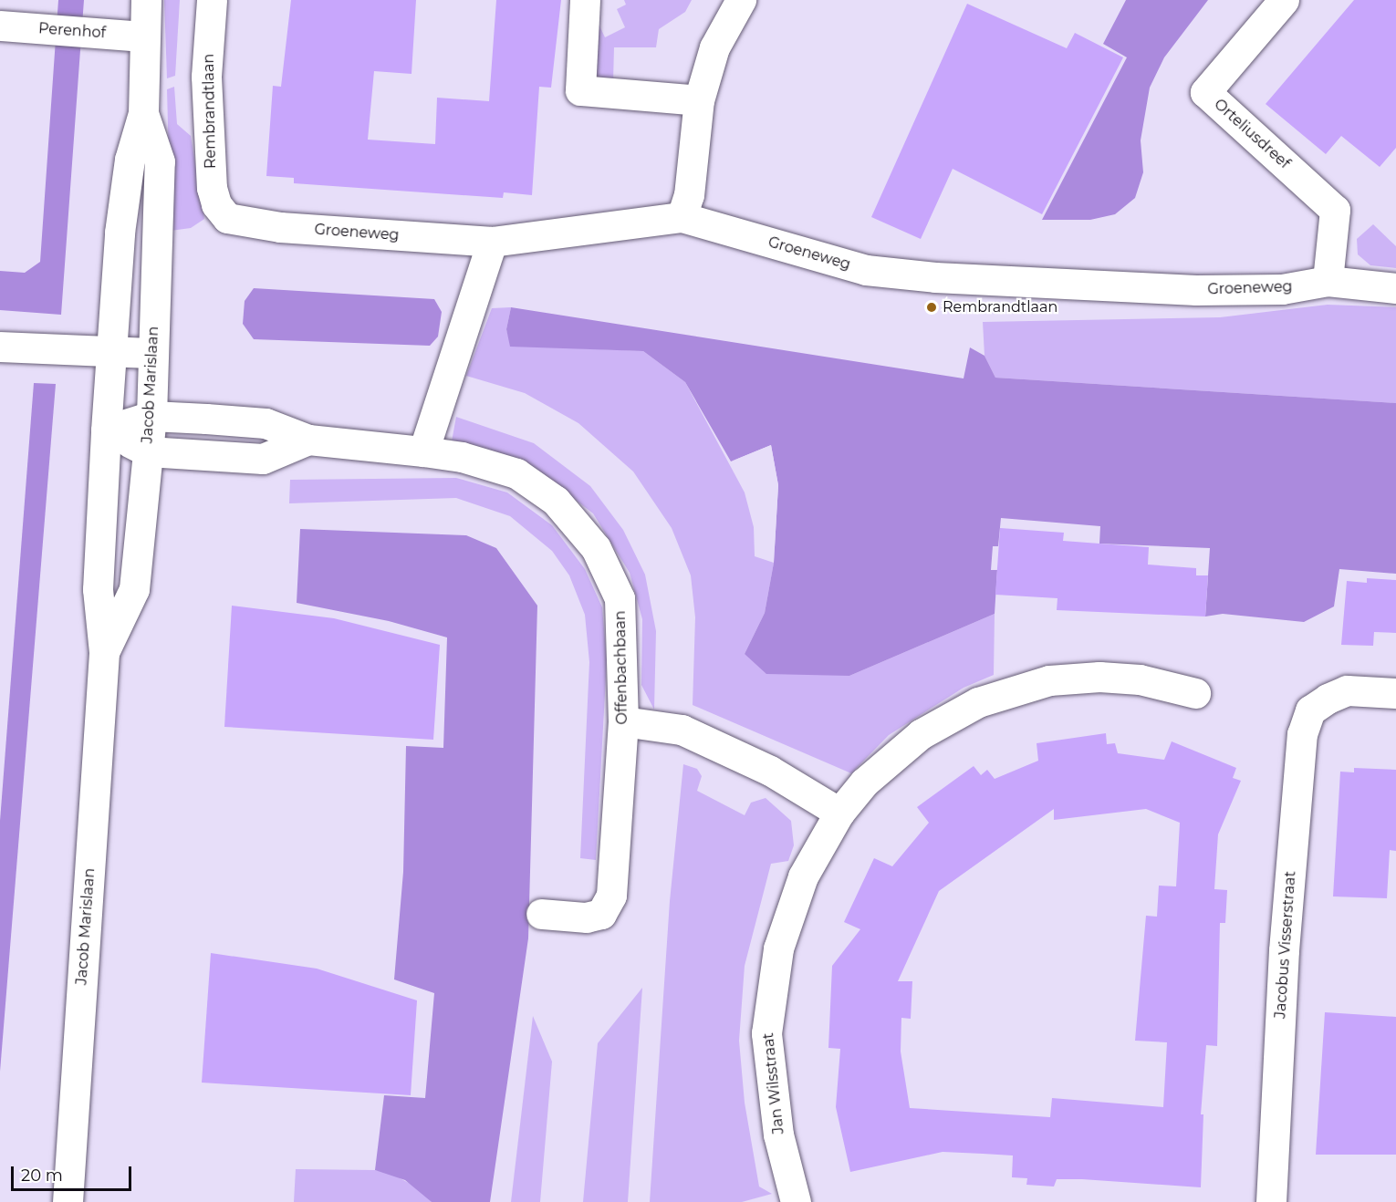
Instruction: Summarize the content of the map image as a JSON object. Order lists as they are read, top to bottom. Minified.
{"streets":{"street":["Perenhof","Rembrandtlaan","Orteliusdreef","Groeneweg","Jacob Marislaan","Offenbachbaan","Jacobus Visserstraat","Jan Wilsstraat"]},"crossings":[["Perenhof","Jacob Marislaan"],["Rembrandtlaan","Groeneweg"],["Orteliusdreef","Groeneweg"],["Jacob Marislaan","Offenbachbaan"]],"places":["Rembrandtlaan"],"scale_bar":"20 m"}
